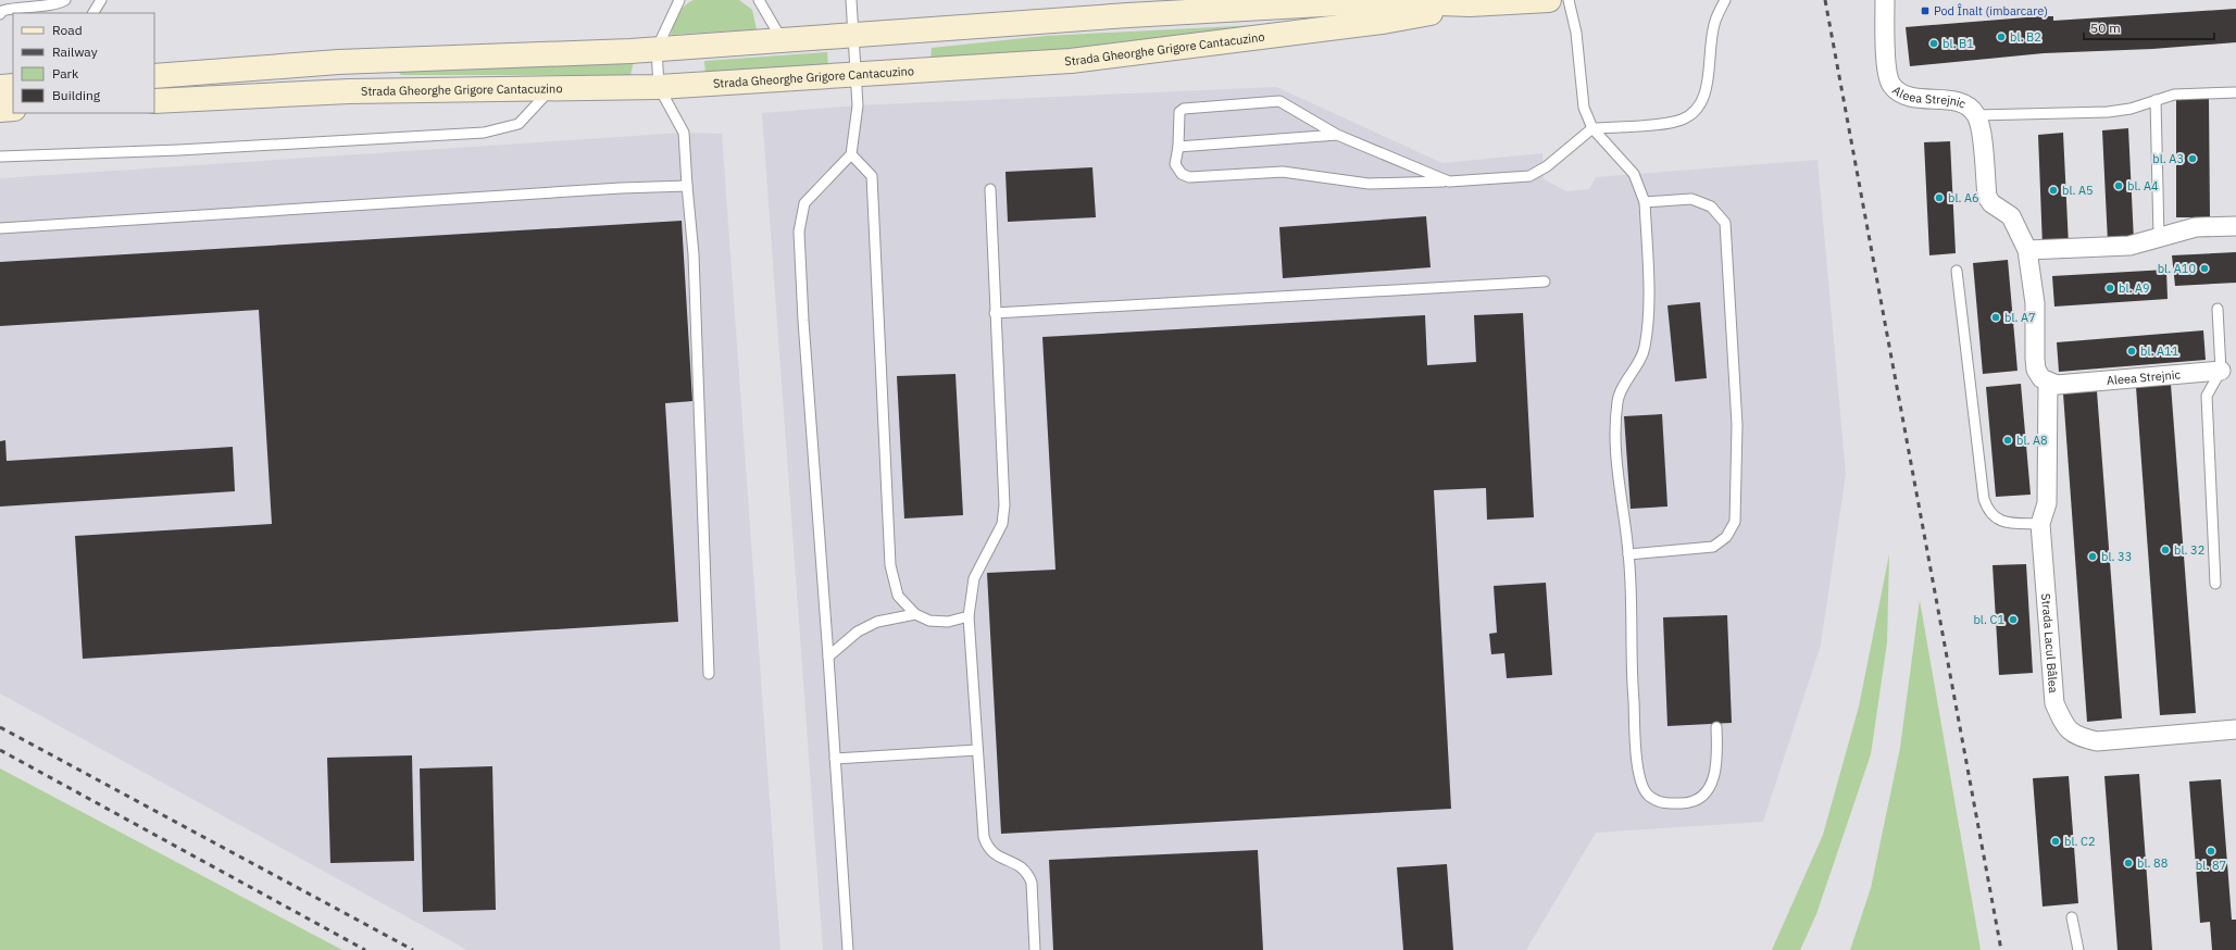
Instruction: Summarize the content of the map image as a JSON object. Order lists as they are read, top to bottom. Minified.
{"streets":{"main road":["Strada Gheorghe Grigore Cantacuzino"],"street":["Aleea Strejnic","Strada Lacul Bâlea"]},"crossings":[["Aleea Strejnic","Strada Lacul Bâlea"]],"places":{"transit":["Pod Înalt (imbarcare)"],"other":["bl. B2","bl. B1","bl. A3","bl. A4","bl. A5","bl. A6","bl. A10","bl. A9","bl. A7","bl. A11","bl. A8","bl. 32","bl. 33","bl. C1","bl. C2","bl. 87","bl. 88"]},"legend":["Road","Railway","Park","Building"],"scale_bar":"50 m"}
